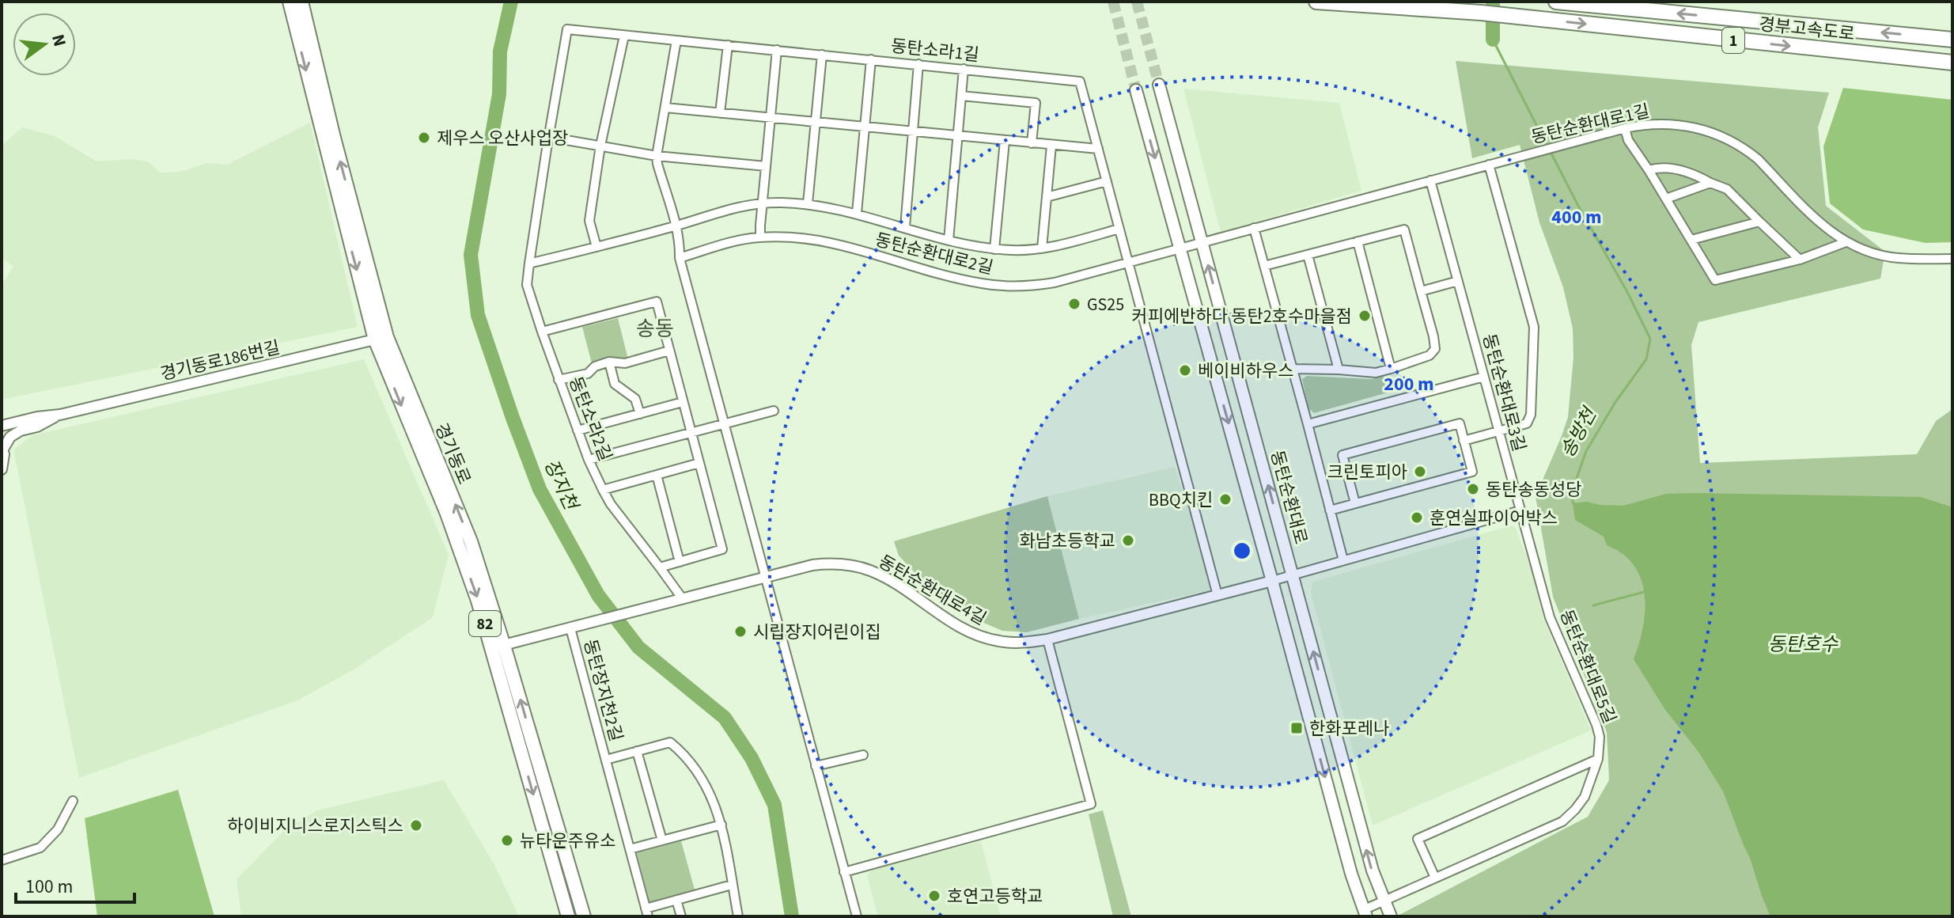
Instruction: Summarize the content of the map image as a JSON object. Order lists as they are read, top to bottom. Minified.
{"streets":{"highway":["경부고속도로","1"],"main road":["경기동로","동탄순환대로","82"],"street":["동탄소라1길","동탄순환대로1길","동탄순환대로2길","경기동로186번길","동탄순환대로3길","동탄소라2길","동탄순환대로4길","동탄순환대로5길","동탄장지천2길"]},"crossings":[["동탄소라1길","동탄순환대로2길"],["동탄소라1길","동탄소라2길"],["동탄소라1길","동탄순환대로4길"],["동탄순환대로1길","동탄순환대로2길"],["동탄순환대로1길","동탄순환대로3길"],["동탄순환대로1길","동탄순환대로"],["경기동로186번길","경기동로"],["동탄순환대로3길","동탄순환대로5길"],["동탄소라2길","동탄순환대로4길"],["경기동로","동탄순환대로4길"],["동탄순환대로","동탄순환대로5길"],["동탄순환대로4길","동탄장지천2길"]],"districts":["송동"],"water":["송방천","장지천","동탄호수"],"places":{"other":["제우스 오산사업장","GS25","커피에반하다 동탄2호수마을점","베이비하우스","크린토피아","동탄송동성당","BBQ치킨","훈연실파이어박스","화남초등학교","시립장지어린이집","하이비지니스로지스틱스","뉴타운주유소","호연고등학교"],"transit":["한화포레나"]},"scale_bar":"100 m","north":"right","rings":["400 m","200 m"]}
